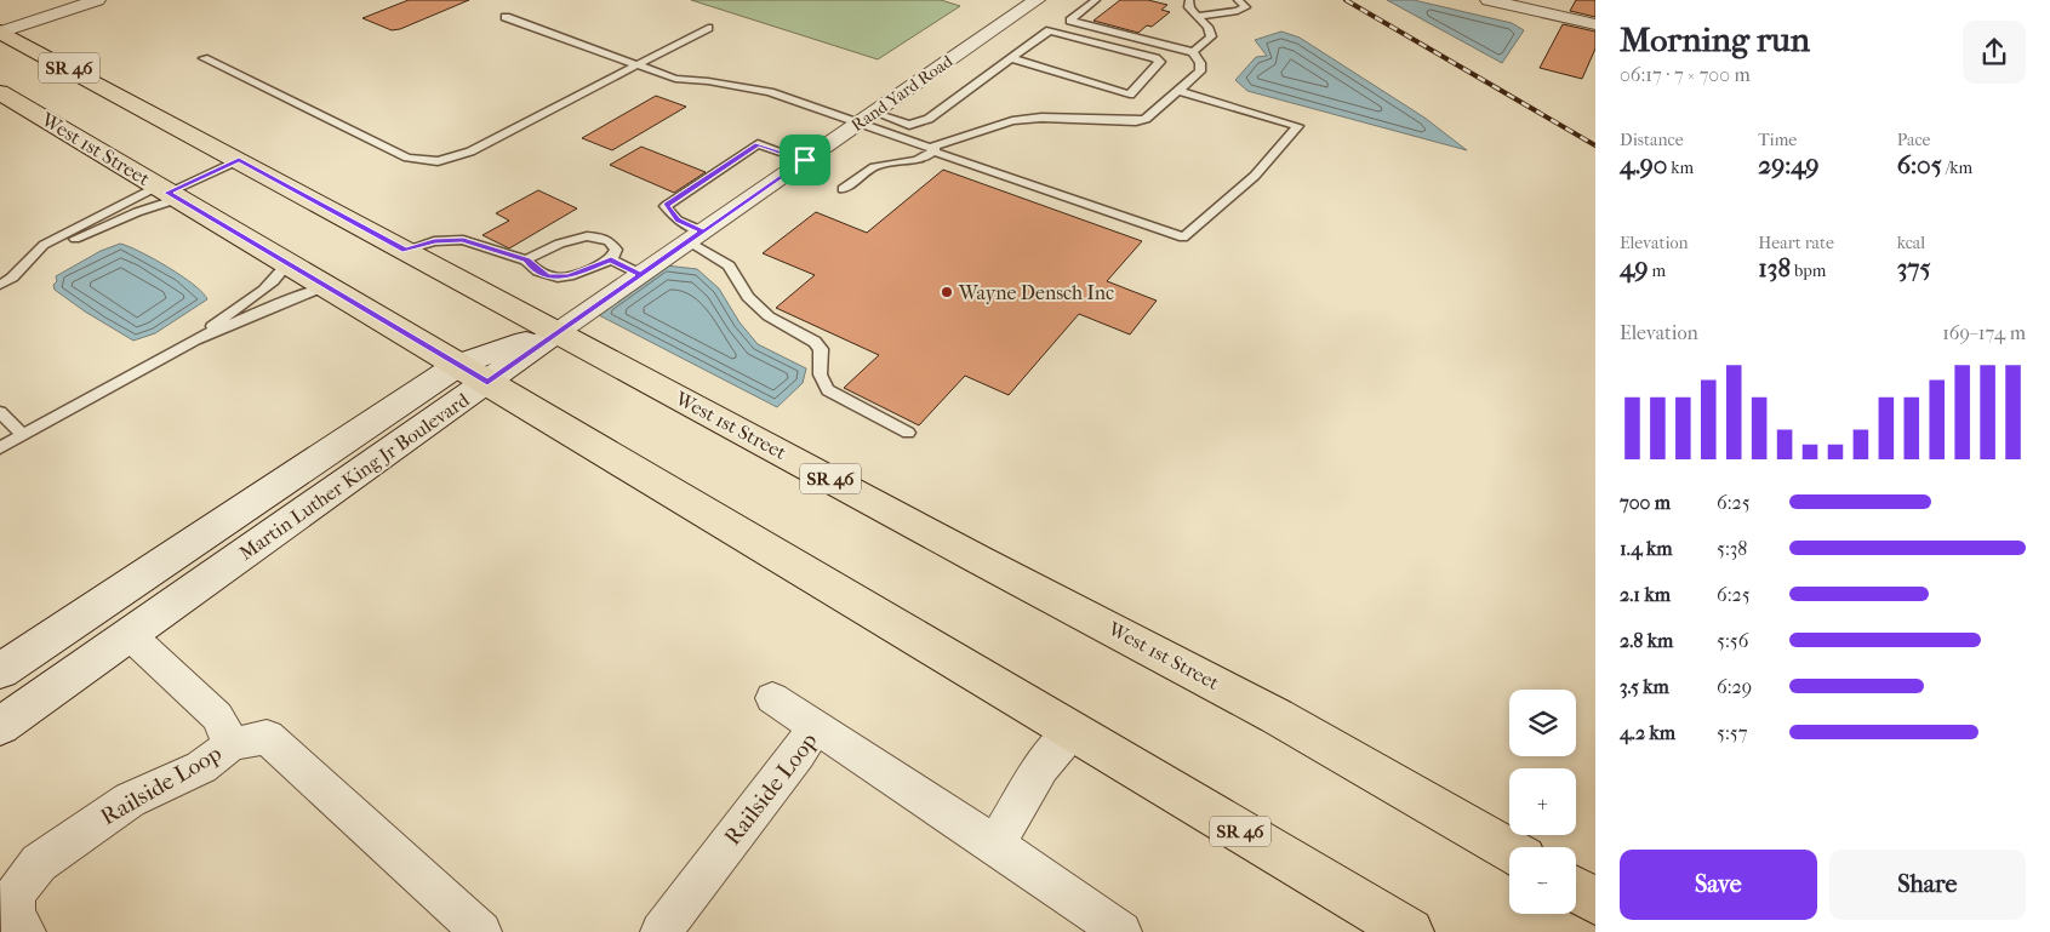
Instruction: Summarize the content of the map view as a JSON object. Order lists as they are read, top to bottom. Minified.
{"streets":{"main road":["SR 46","West 1st Street","Martin Luther King Jr Boulevard"],"street":["Rand Yard Road","Railside Loop"]},"crossings":[["Rand Yard Road","West 1st Street"],["Rand Yard Road","Martin Luther King Jr Boulevard"],["West 1st Street","Martin Luther King Jr Boulevard"],["Martin Luther King Jr Boulevard","Railside Loop"]],"places":["Wayne Densch Inc"],"page":{"heading":["Morning run","06:17 · 7 × 700 m"],"stats":[["Distance","4.90 km"],["Time","29:49"],["Pace","6:05 /km"],["Elevation","49 m"],["Heart rate","138 bpm"],["kcal","375"]],"chart":["Elevation","169–174 m"],"list":[{"name":"700 m","note":"6:25"},{"name":"1.4 km","note":"5:38"},{"name":"2.1 km","note":"6:25"},{"name":"2.8 km","note":"5:56"},{"name":"3.5 km","note":"6:29"},{"name":"4.2 km","note":"5:57"}],"map_buttons":["+","−"],"buttons":["Save","Share"]}}
